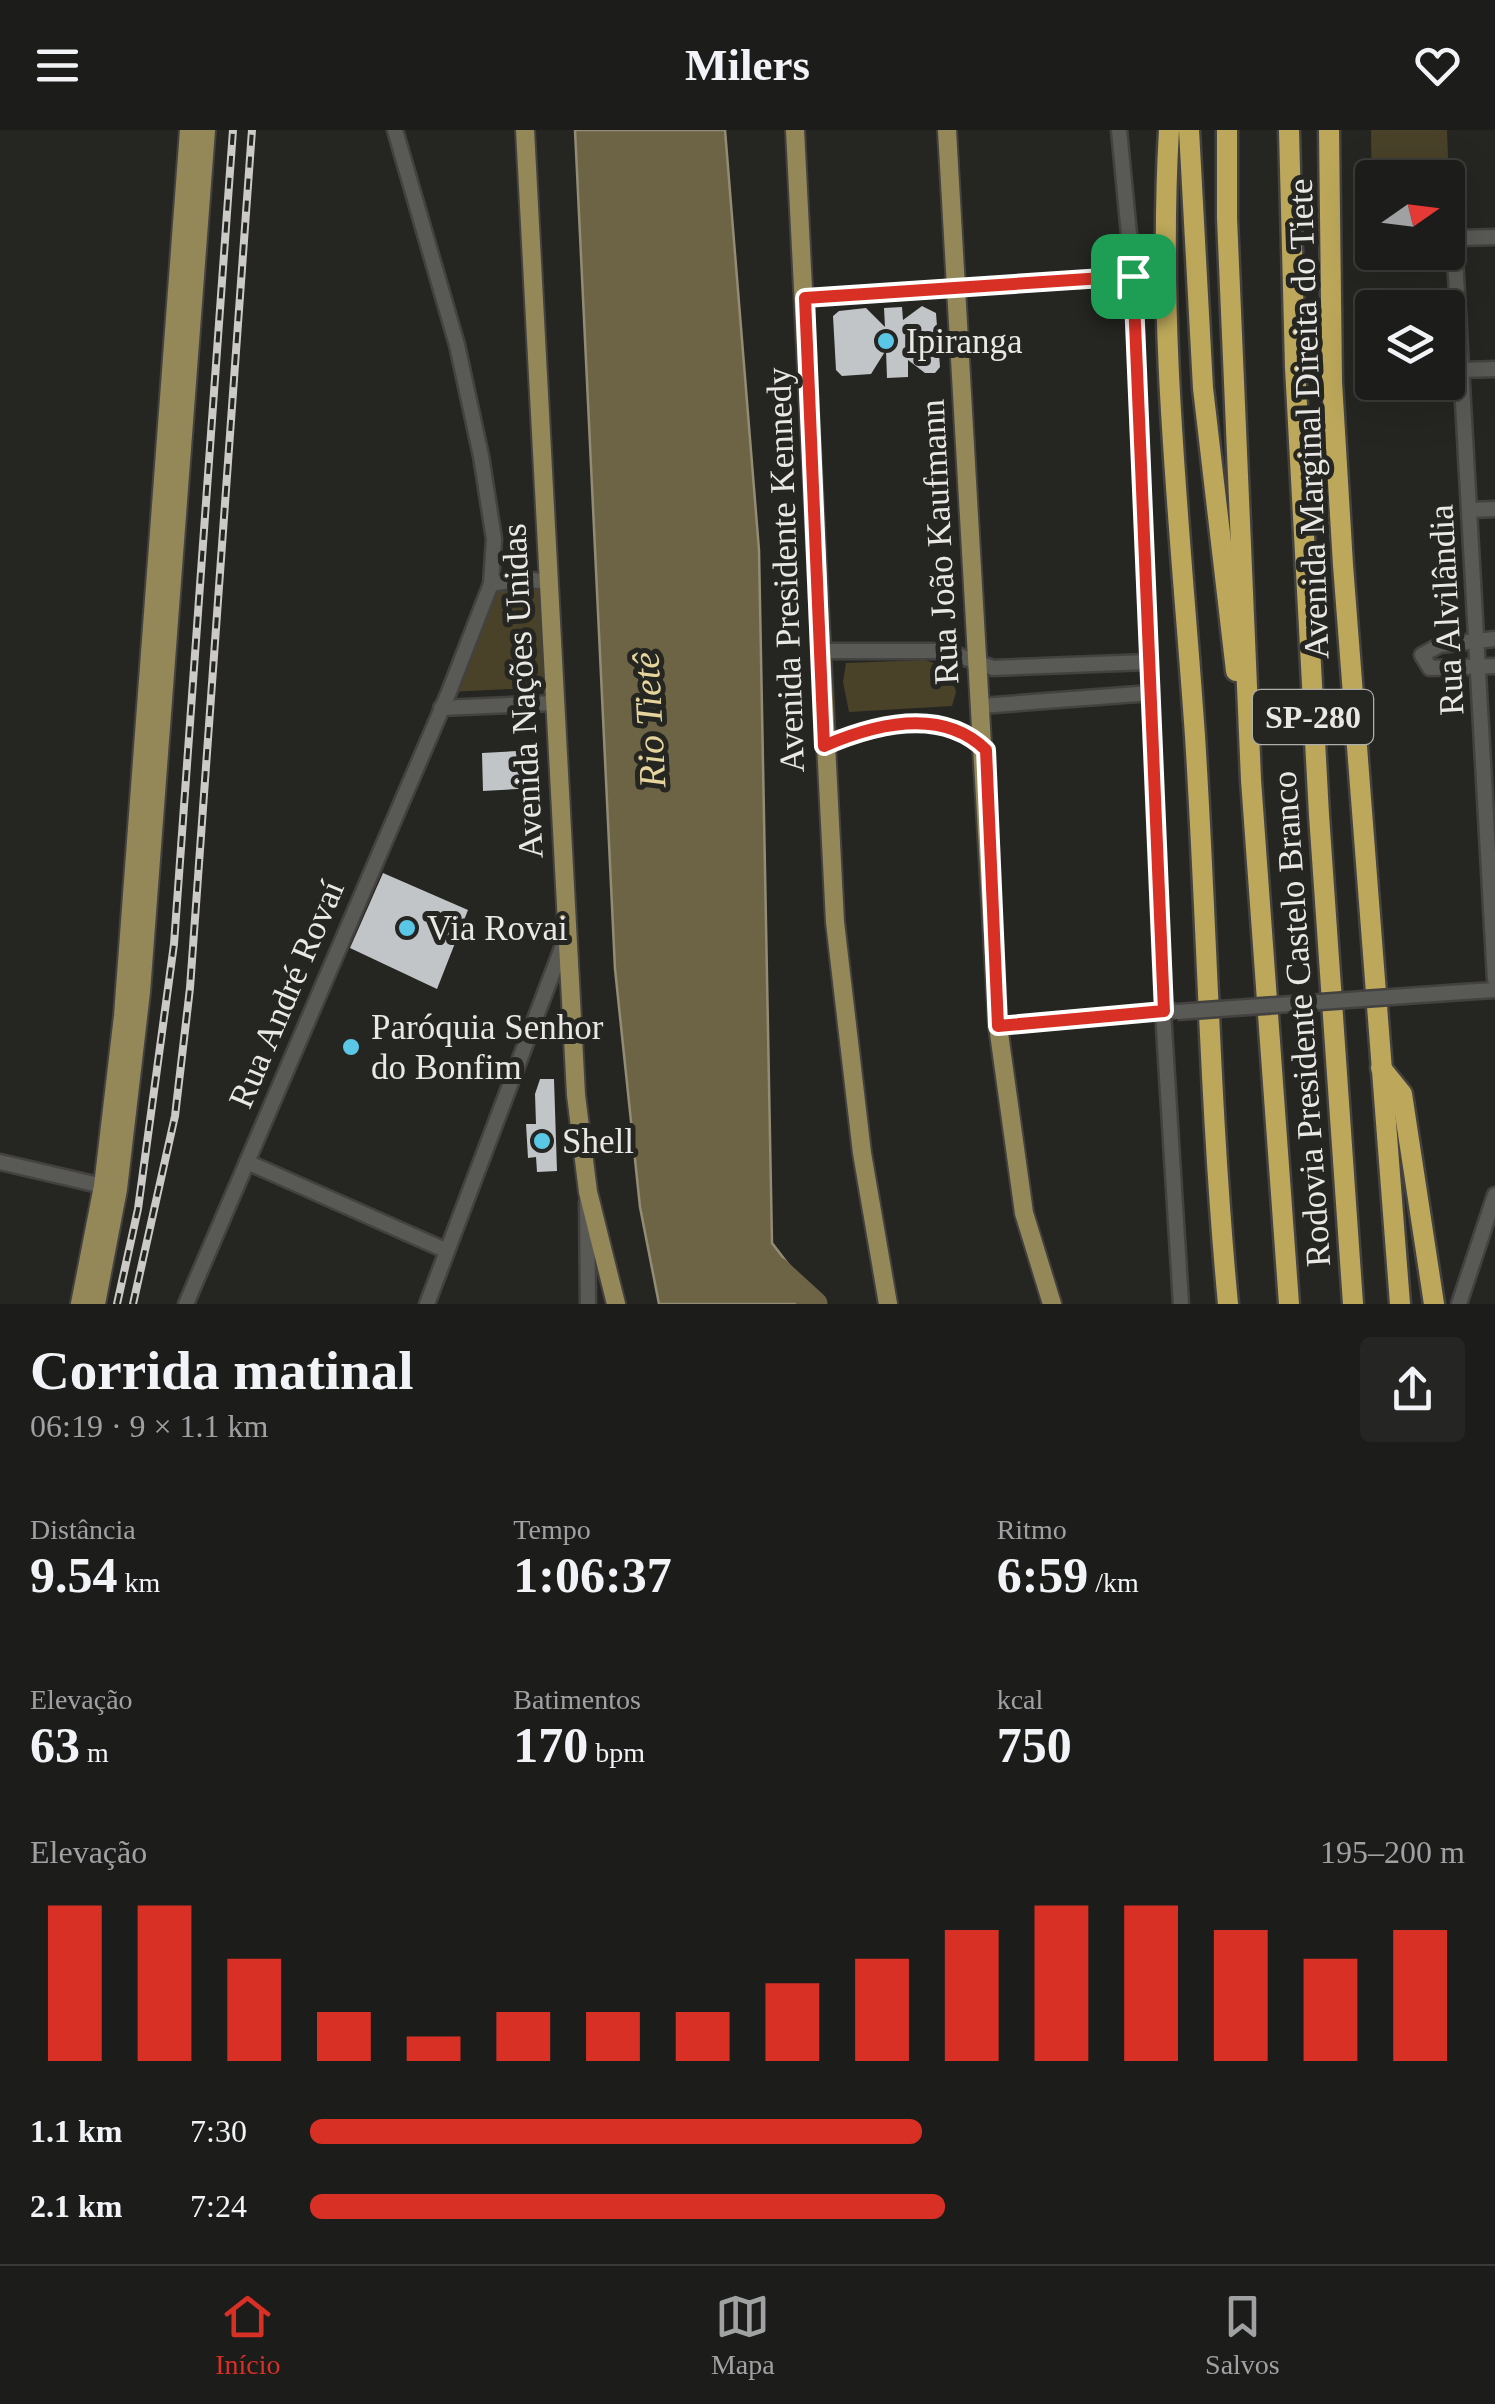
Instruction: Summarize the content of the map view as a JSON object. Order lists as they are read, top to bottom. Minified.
{"streets":{"highway":["Avenida Marginal Direita do Tiete","SP-280","Rodovia Presidente Castelo Branco"],"main road":["Rua João Kaufmann","Avenida Presidente Kennedy","Avenida Nações Unidas"],"street":["Rua Alvilândia","Rua André Rovaí"]},"water":["Rio Tietê"],"places":["Ipiranga","Via Rovai","Paróquia Senhor do Bonfim","Shell"],"north":"right","page":{"header":"Milers","heading":["Corrida matinal","06:19 · 9 × 1.1 km"],"stats":[["Distância","9.54 km"],["Tempo","1:06:37"],["Ritmo","6:59 /km"],["Elevação","63 m"],["Batimentos","170 bpm"],["kcal","750"]],"chart":["Elevação","195–200 m"],"list":[{"name":"1.1 km","note":"7:30"},{"name":"2.1 km","note":"7:24"}],"tabs":["Início","Mapa","Salvos"]}}
